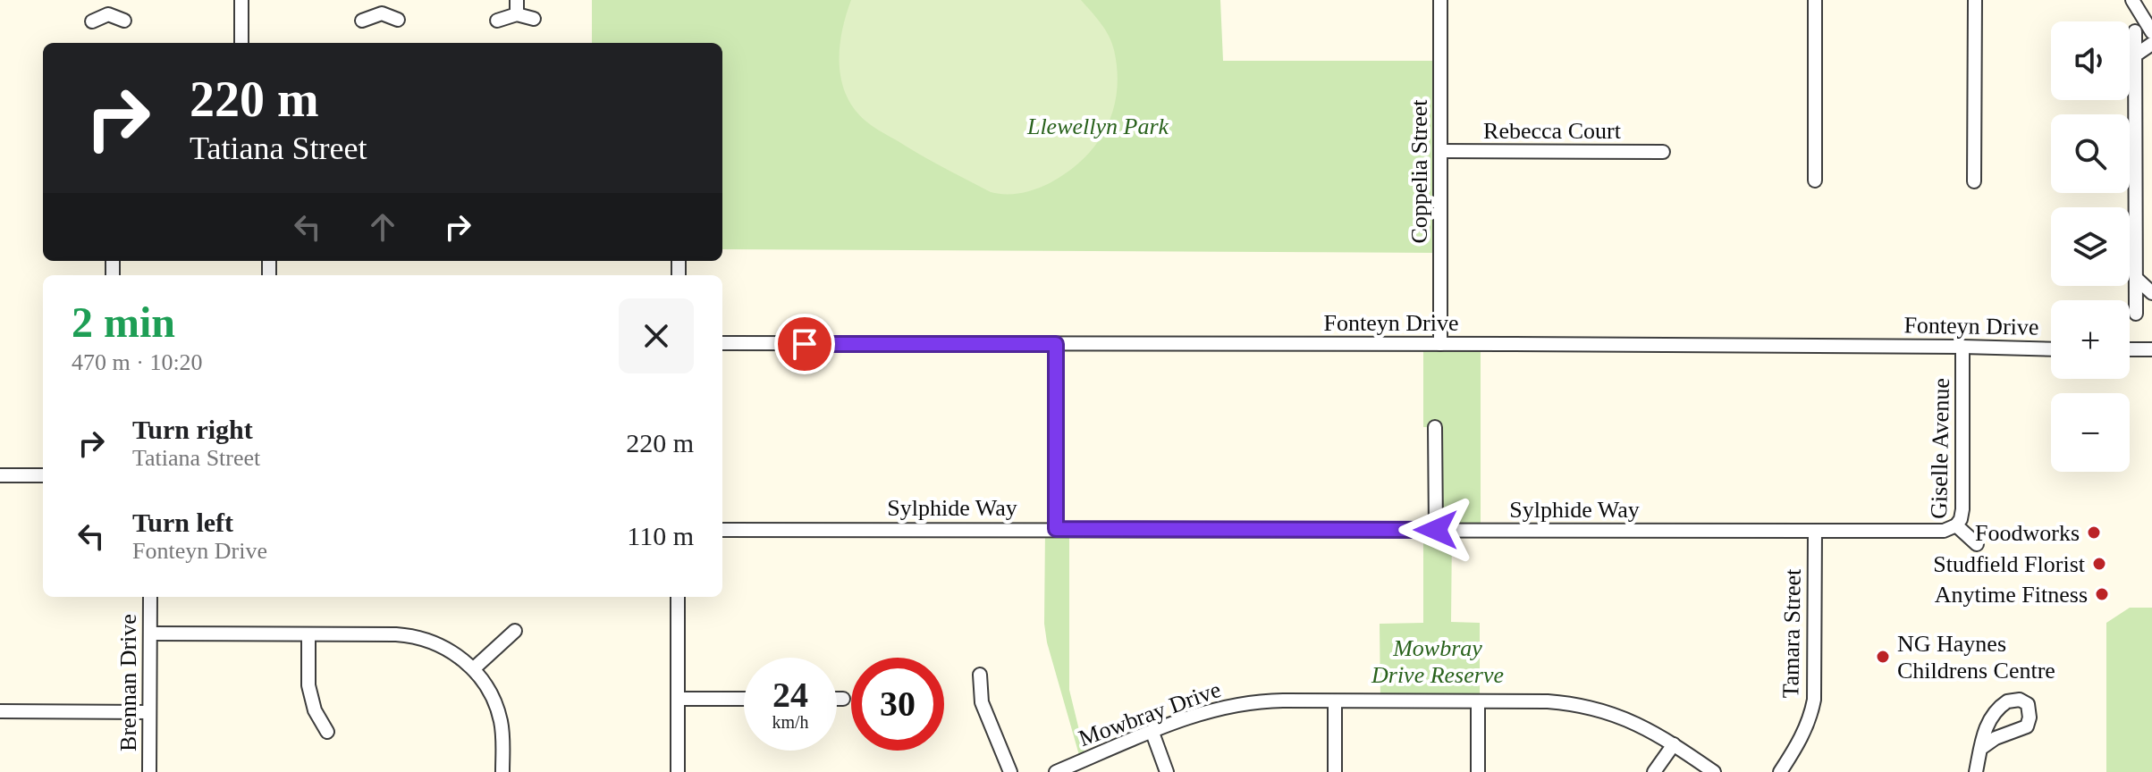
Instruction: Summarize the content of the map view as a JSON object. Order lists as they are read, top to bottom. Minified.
{"streets":{"street":["Rebecca Court","Coppelia Street","Fonteyn Drive","Giselle Avenue","Sylphide Way","Tamara Street","Brennan Drive","Mowbray Drive"]},"crossings":[["Rebecca Court","Coppelia Street"],["Coppelia Street","Fonteyn Drive"],["Fonteyn Drive","Giselle Avenue"],["Giselle Avenue","Sylphide Way"],["Sylphide Way","Tamara Street"]],"parks":["Llewellyn Park","Mowbray Drive Reserve"],"places":["Foodworks","Studfield Florist","Anytime Fitness","NG Haynes Childrens Centre"],"page":{"map_buttons":["+","−"],"turn":["220 m","Tatiana Street"],"heading":["2 min","470 m · 10:20"],"list":[{"name":"Turn right","note":"Tatiana Street","value":"220 m"},{"name":"Turn left","note":"Fonteyn Drive","value":"110 m"}],"speed":"24 km/h","limit":"30"}}
